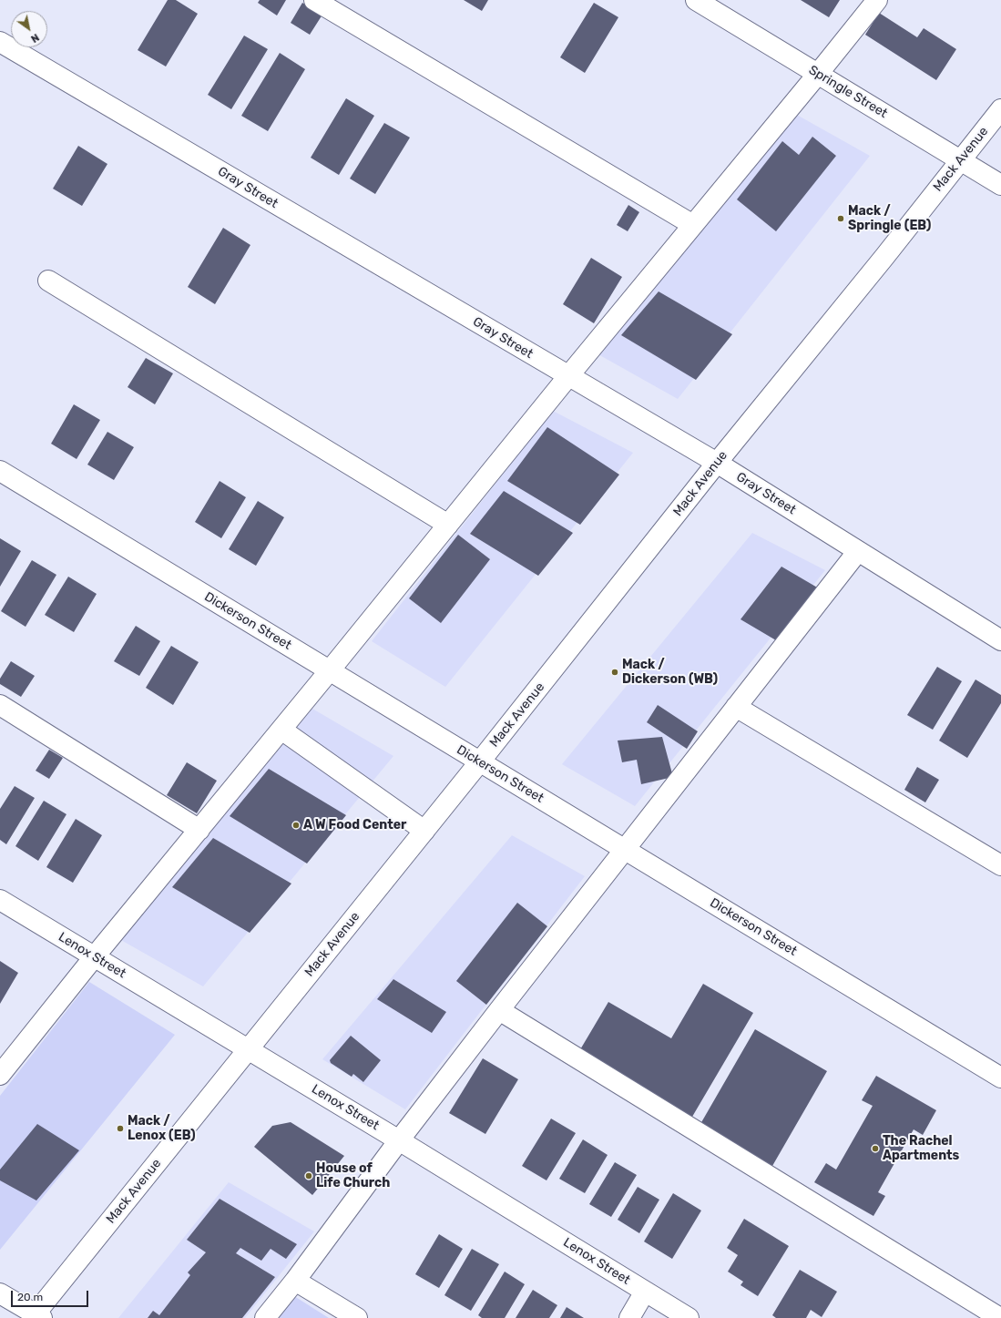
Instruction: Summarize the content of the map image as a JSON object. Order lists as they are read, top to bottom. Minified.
{"streets":{"street":["Springle Street","Mack Avenue","Gray Street","Dickerson Street","Lenox Street"]},"crossings":[["Springle Street","Mack Avenue"],["Mack Avenue","Gray Street"],["Mack Avenue","Dickerson Street"],["Mack Avenue","Lenox Street"]],"places":["Mack / Springle (EB)","Mack / Dickerson (WB)","A W Food Center","Mack / Lenox (EB)","The Rachel Apartments","House of Life Church"],"scale_bar":"20 m","north":"bottom right"}
